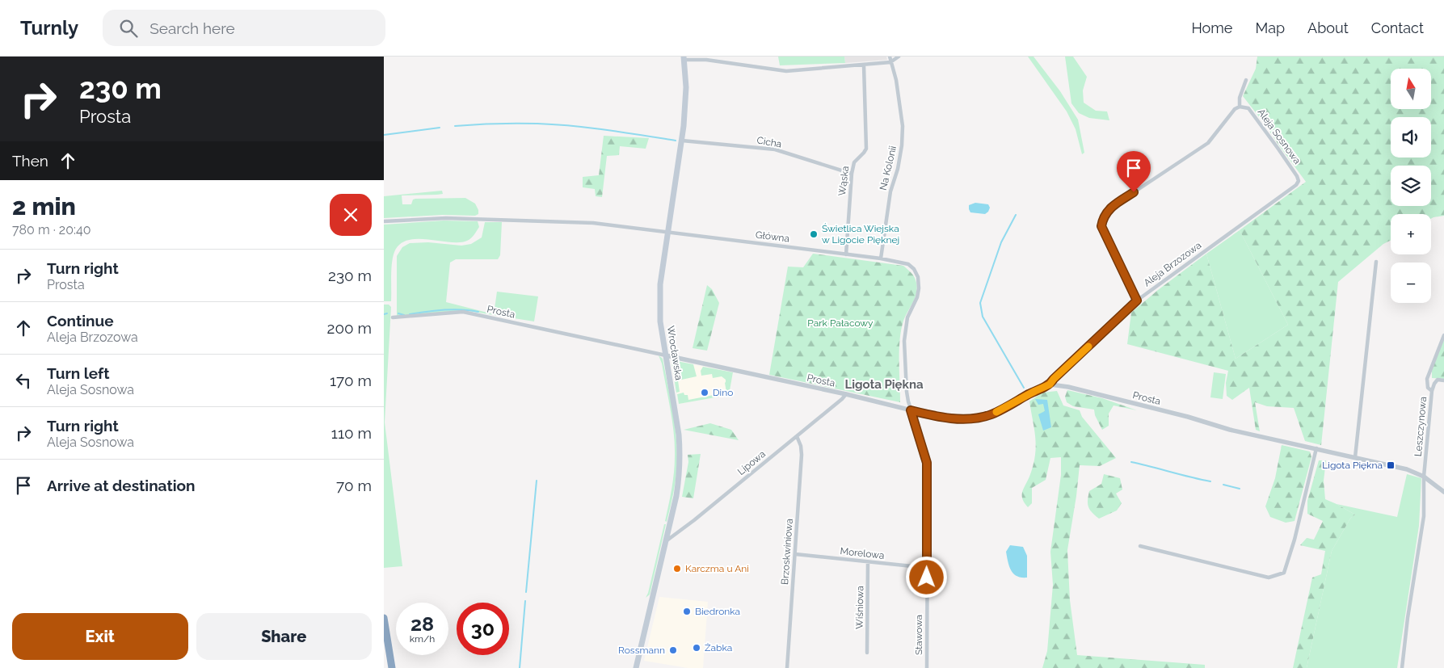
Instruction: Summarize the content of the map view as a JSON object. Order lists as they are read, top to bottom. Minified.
{"streets":{"main road":["Wrocławska"],"street":["Aleja Sosnowa","Cicha","Na Kolonii","Wąska","Główna","Aleja Brzozowa","Prosta","Leszczynowa","Lipowa","Brzoskwiniowa","Morelowa","Wiśniowa","Stawowa"]},"crossings":[["Aleja Sosnowa","Aleja Brzozowa"],["Cicha","Wąska"],["Cicha","Wrocławska"],["Na Kolonii","Główna"],["Wąska","Główna"],["Główna","Prosta"],["Główna","Wrocławska"],["Główna","Stawowa"],["Aleja Brzozowa","Prosta"],["Prosta","Wrocławska"],["Prosta","Leszczynowa"],["Prosta","Lipowa"],["Prosta","Stawowa"],["Wrocławska","Lipowa"],["Lipowa","Brzoskwiniowa"],["Brzoskwiniowa","Morelowa"],["Morelowa","Wiśniowa"],["Morelowa","Stawowa"]],"districts":["Ligota Piękna"],"parks":["Park Pałacowy"],"places":{"other":["Świetlica Wiejska w Ligocie Pięknej","Dino","Karczma u Ani","Biedronka","Żabka","Rossmann"],"transit":["Ligota Piękna"]},"north":"top","page":{"header":"Turnly","search":"Search here","nav":["Home","Map","About","Contact"],"turn":["230 m","Prosta"],"map_buttons":["+","−"],"then":"Then","heading":["2 min","780 m · 20:40"],"list":[{"name":"Turn right","note":"Prosta","value":"230 m"},{"name":"Continue","note":"Aleja Brzozowa","value":"200 m"},{"name":"Turn left","note":"Aleja Sosnowa","value":"170 m"},{"name":"Turn right","note":"Aleja Sosnowa","value":"110 m"},{"name":"Arrive at destination","value":"70 m"}],"speed":"28 km/h","limit":"30","buttons":["Exit","Share"]}}
